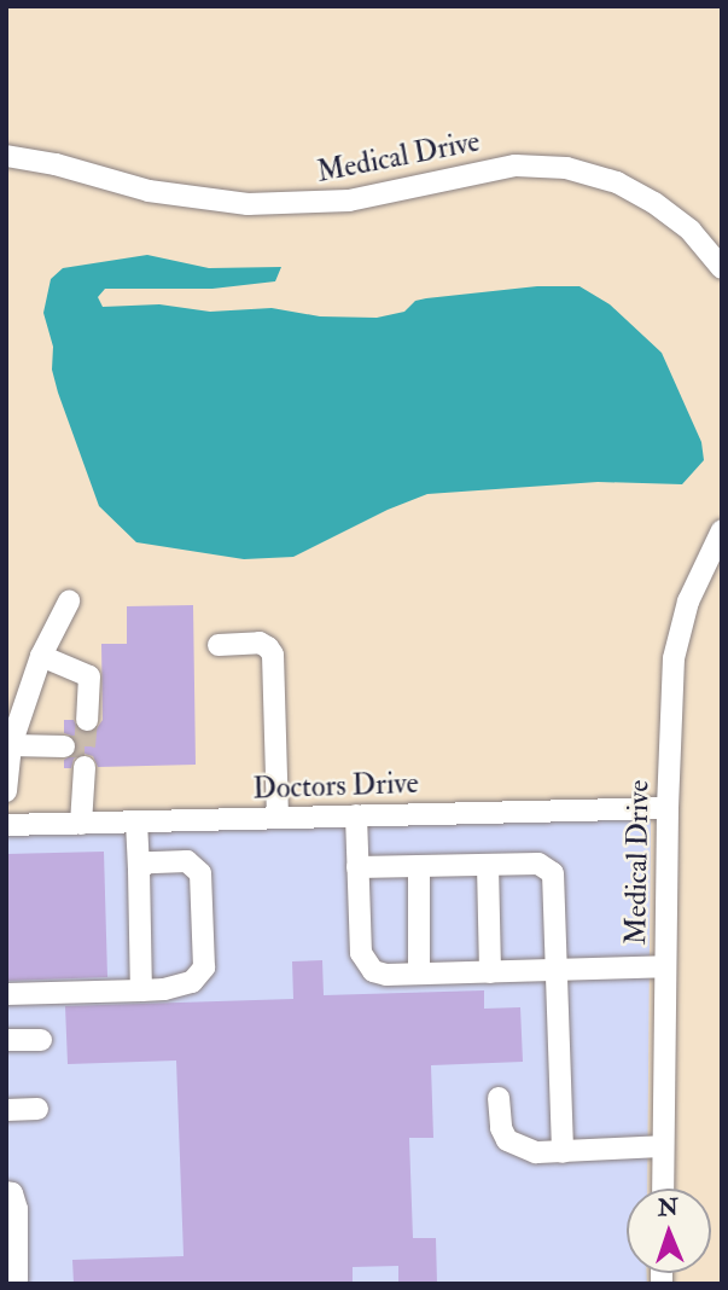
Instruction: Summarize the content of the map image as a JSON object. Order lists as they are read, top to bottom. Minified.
{"streets":{"street":["Medical Drive","Doctors Drive"]},"crossings":[["Medical Drive","Doctors Drive"]],"north":"top"}
